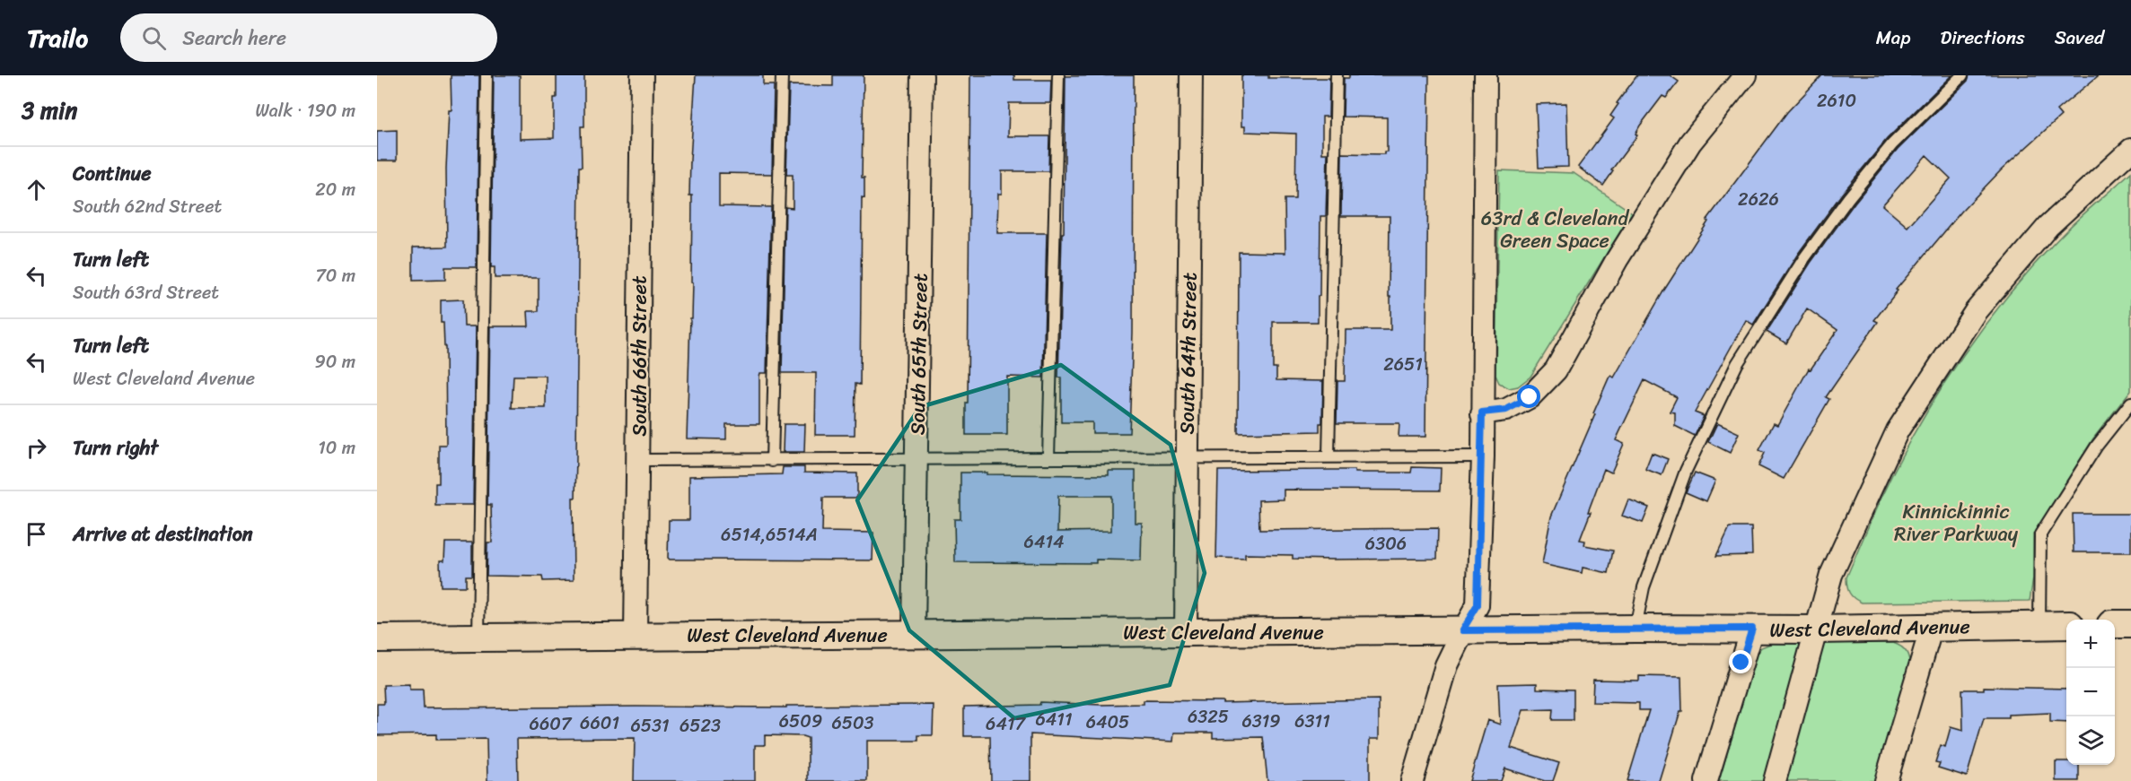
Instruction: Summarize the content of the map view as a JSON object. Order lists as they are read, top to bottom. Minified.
{"streets":{"street":["South 64th Street","South 65th Street","South 66th Street","West Cleveland Avenue"]},"crossings":[["South 64th Street","West Cleveland Avenue"],["South 65th Street","West Cleveland Avenue"],["South 66th Street","West Cleveland Avenue"]],"parks":["63rd & Cleveland Green Space","Kinnickinnic River Parkway"],"house_numbers":["2610","2626","2651","6514,6514A","6414","6306","6325","6411","6509","6319","6311","6405","6601","6503","6607","6417","6531","6523"],"page":{"header":"Trailo","search":"Search here","nav":["Map","Directions","Saved"],"heading":["3 min","Walk · 190 m"],"list":[["Continue","South 62nd Street","20 m"],["Turn left","South 63rd Street","70 m"],["Turn left","West Cleveland Avenue","90 m"],["Turn right","10 m"],"Arrive at destination"],"map_buttons":["+","−"]}}
